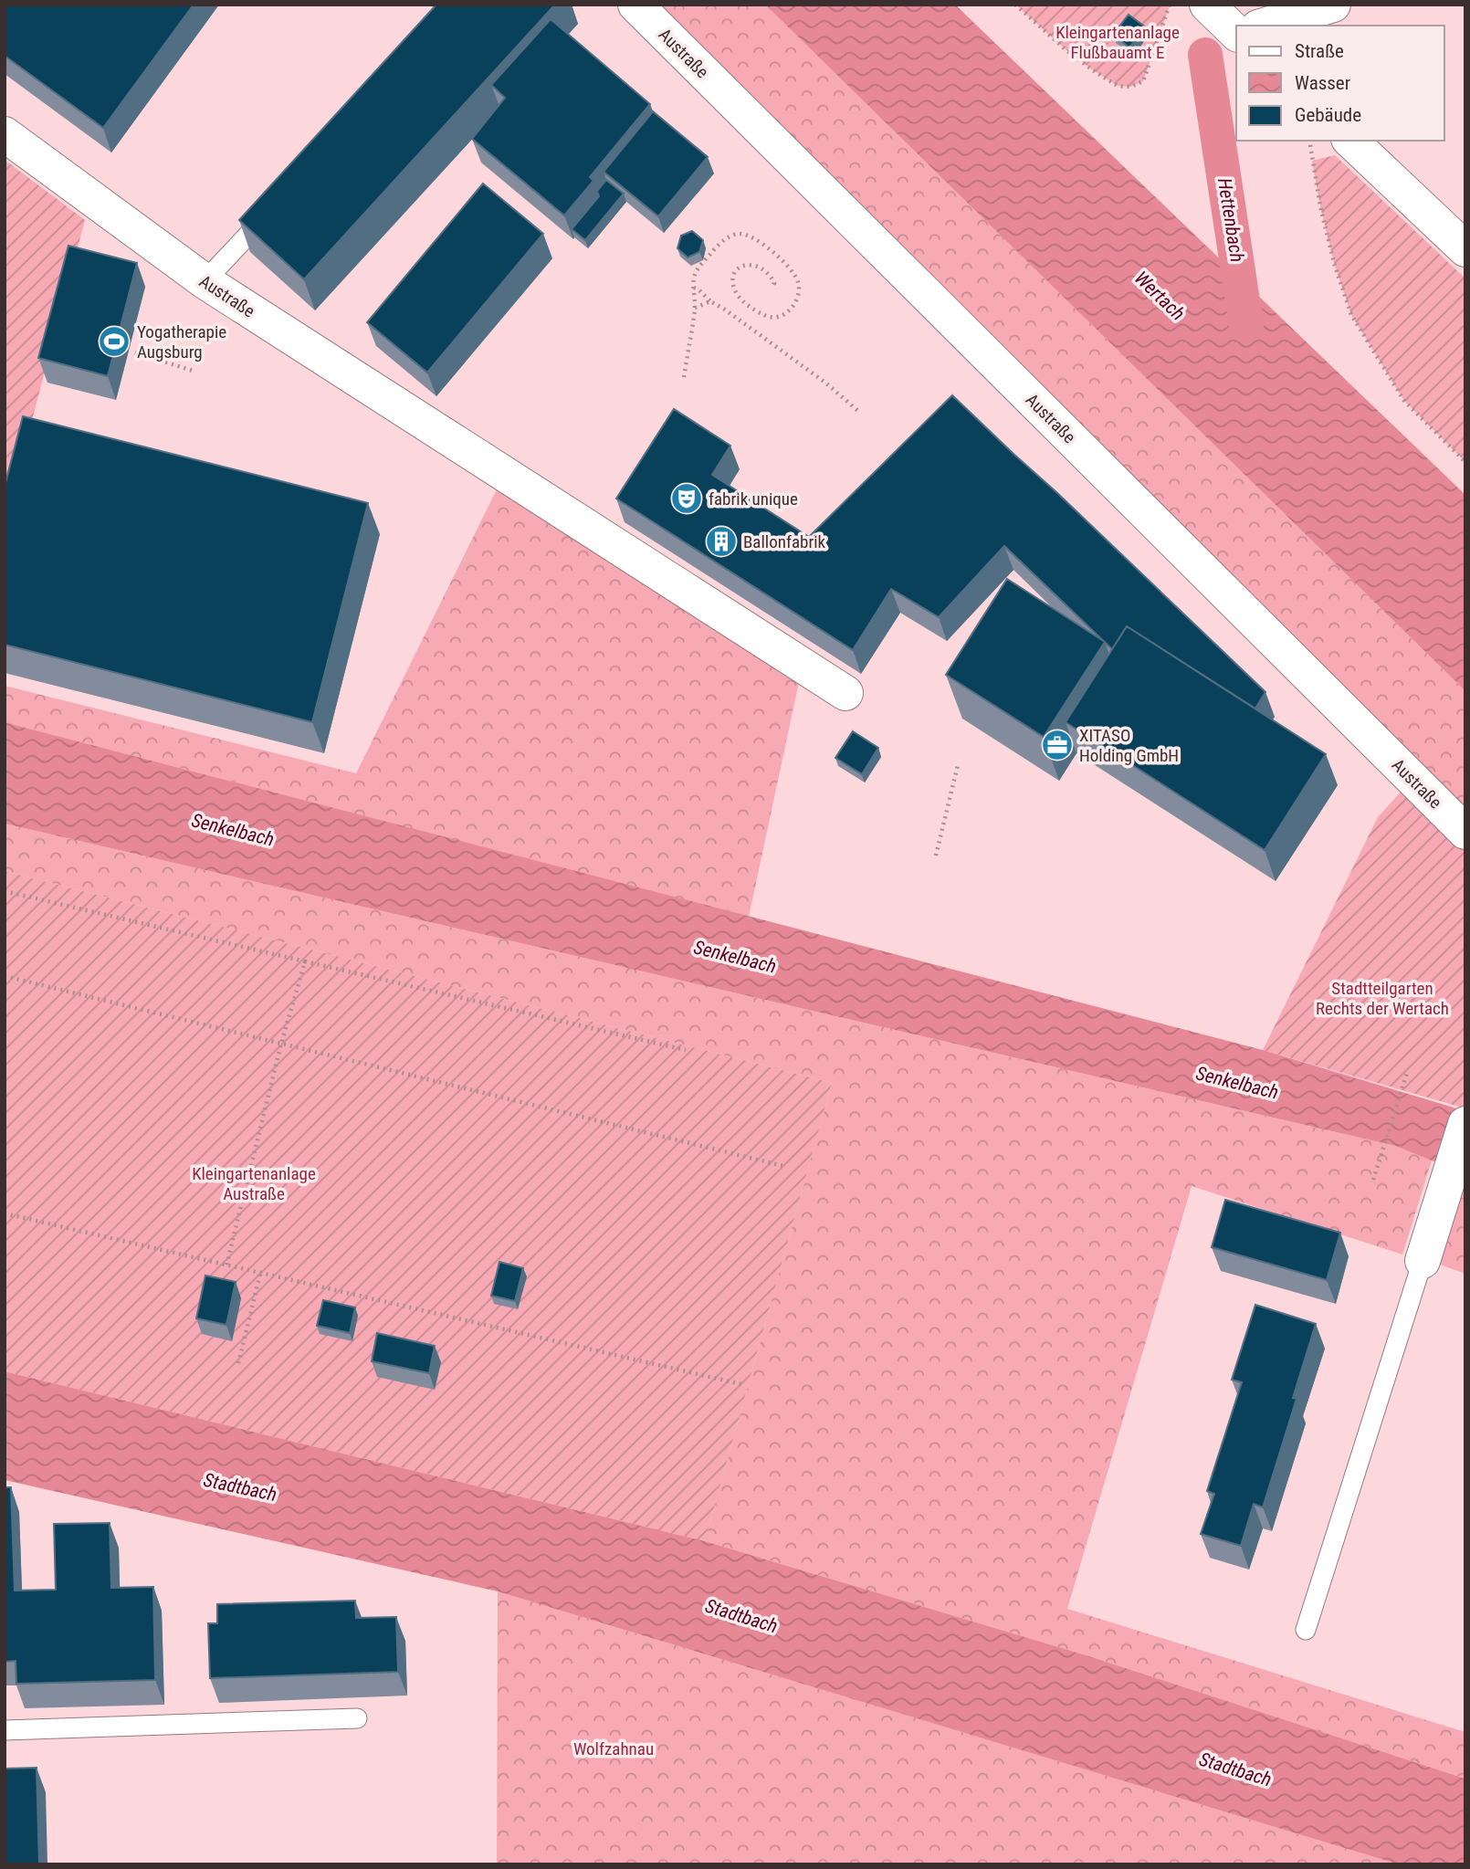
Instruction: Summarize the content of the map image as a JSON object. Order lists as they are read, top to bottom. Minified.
{"streets":{"street":["Austraße"]},"water":["Hettenbach","Wertach","Senkelbach","Stadtbach"],"parks":["Kleingartenanlage Flußbauamt E","Stadtteilgarten Rechts der Wertach","Kleingartenanlage Austraße","Wolfzahnau"],"places":{"sports":["Yogatherapie Augsburg"],"theatre":["fabrik unique"],"building":["Ballonfabrik"],"office":["XITASO Holding GmbH"]},"legend":["Straße","Wasser","Gebäude"]}
